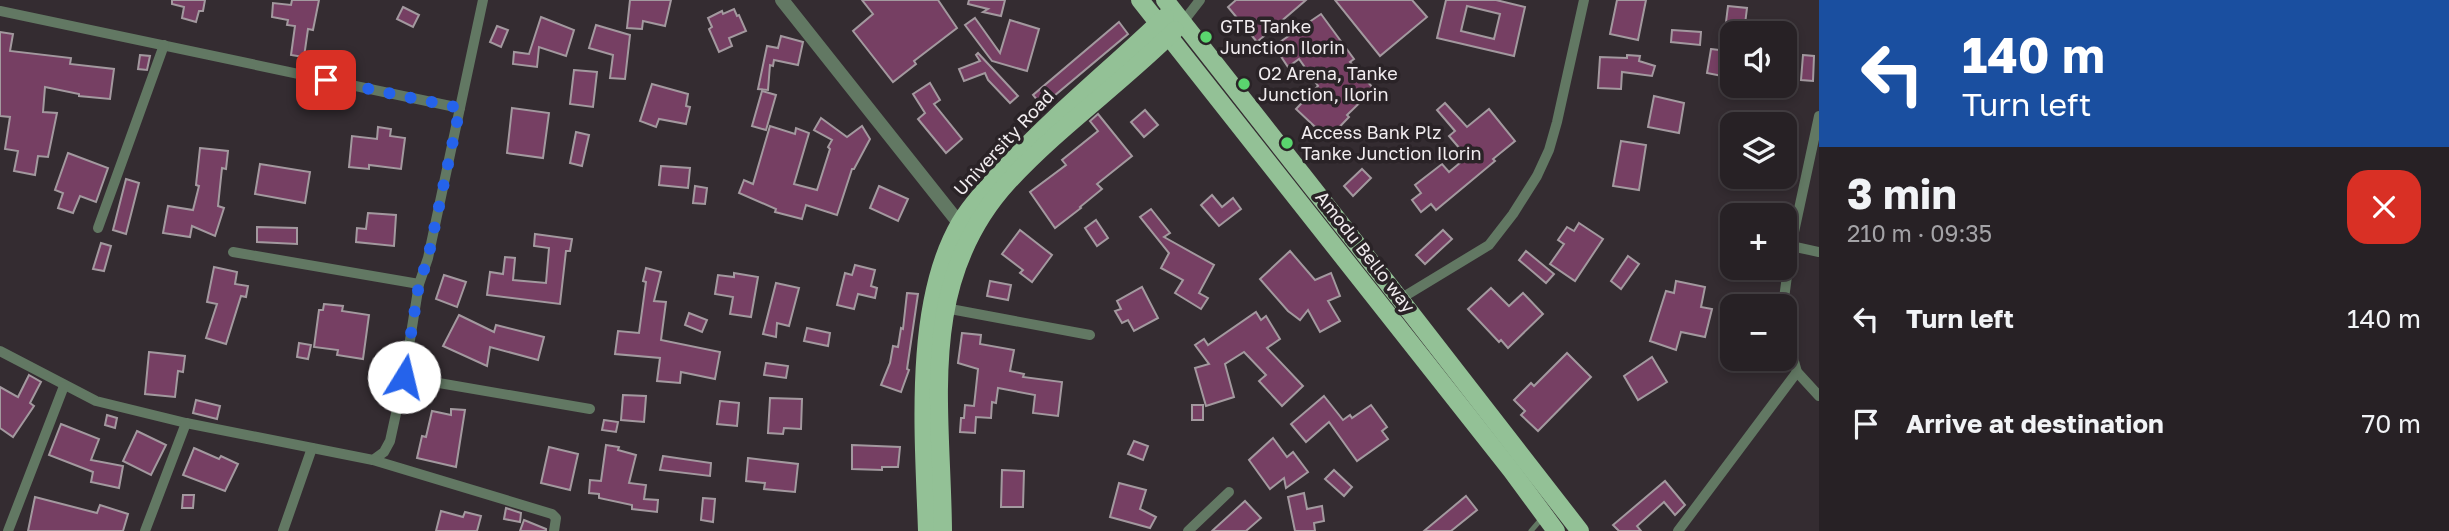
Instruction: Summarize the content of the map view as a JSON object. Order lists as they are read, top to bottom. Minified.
{"streets":{"main road":["University Road","Amodu Bello way"]},"crossings":[["University Road","Amodu Bello way"]],"places":["GTB Tanke Junction Ilorin","O2 Arena, Tanke Junction, Ilorin","Access Bank Plz Tanke Junction Ilorin"],"page":{"turn":["140 m","Turn left"],"map_buttons":["+","−"],"heading":["3 min","210 m · 09:35"],"list":[{"name":"Turn left","value":"140 m"},{"name":"Arrive at destination","value":"70 m"}]}}
